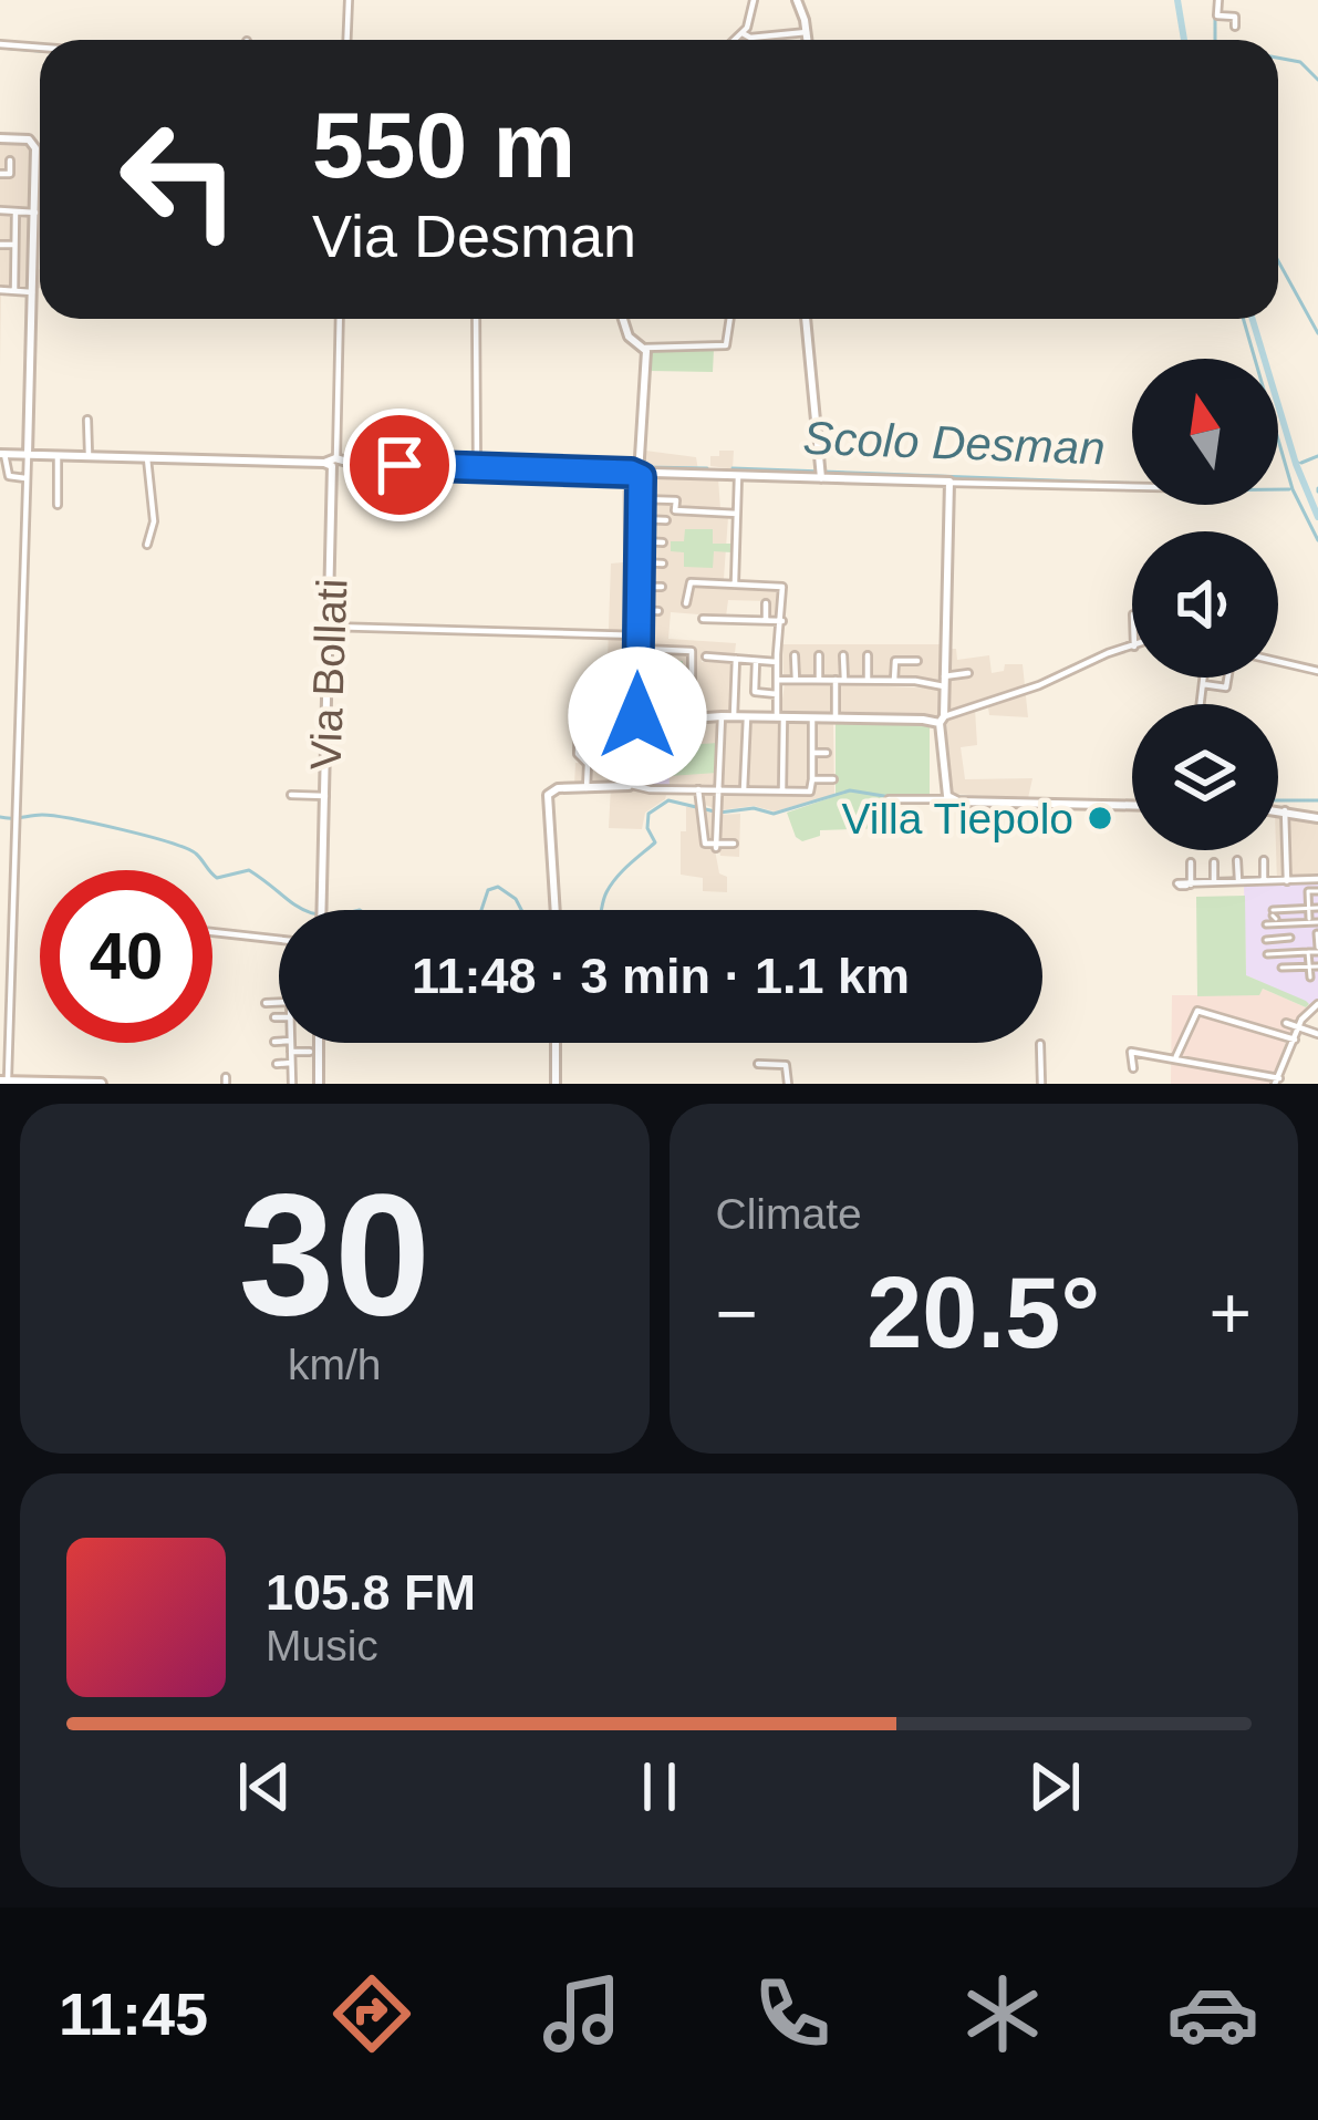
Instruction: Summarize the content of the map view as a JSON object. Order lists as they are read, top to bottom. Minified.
{"streets":{"street":["Via Bollati"]},"water":["Scolo Desman"],"places":["Villa Tiepolo"],"north":"top","page":{"turn":["550 m","Via Desman"],"limit":"40","trip":"11:48 · 3 min · 1.1 km","tile":[["30","km/h"],"Climate"],"heat":["−","20.5°","+"],"song":["105.8 FM","Music"],"tabs":"11:45"}}
